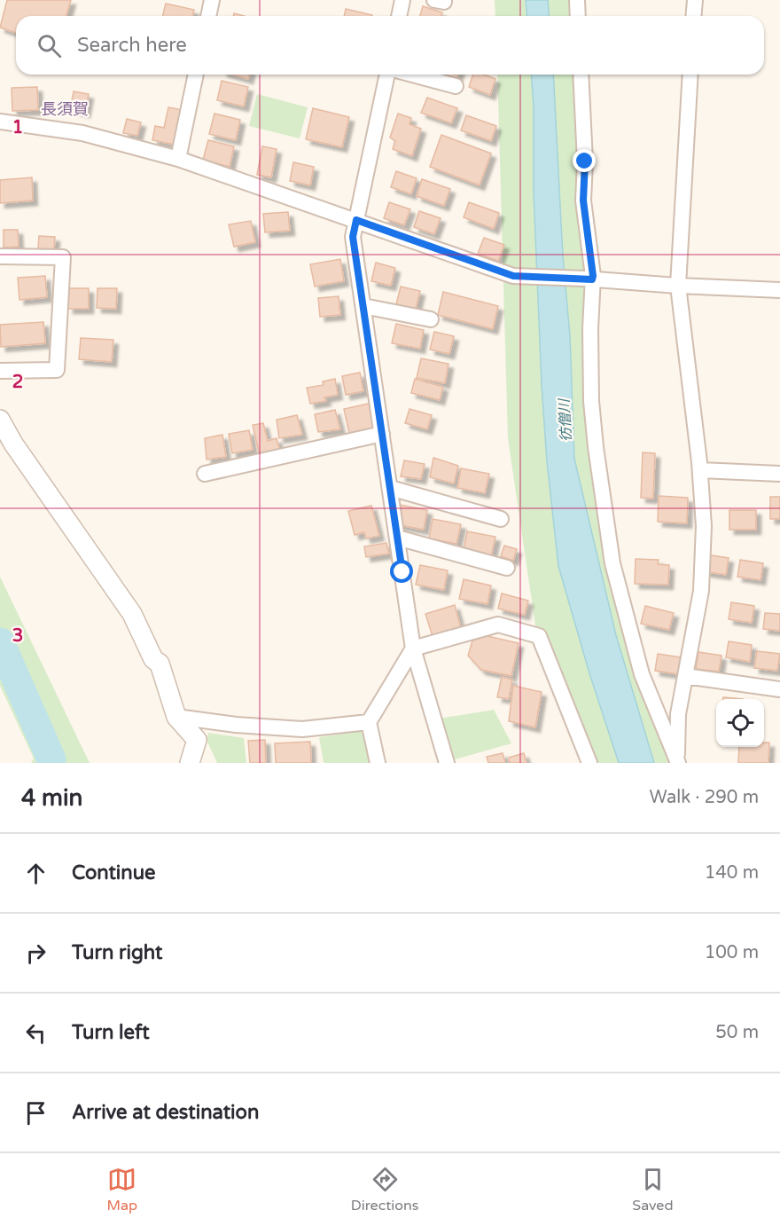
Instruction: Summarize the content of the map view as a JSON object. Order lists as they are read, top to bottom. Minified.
{"districts":["長須賀"],"water":["彷僧川"],"page":{"search":"Search here","heading":["4 min","Walk · 290 m"],"list":[["Continue","140 m"],["Turn right","100 m"],["Turn left","50 m"],"Arrive at destination"],"nav":["Map","Directions","Saved"]},"grid":{"rows":["1","2","3"]}}
